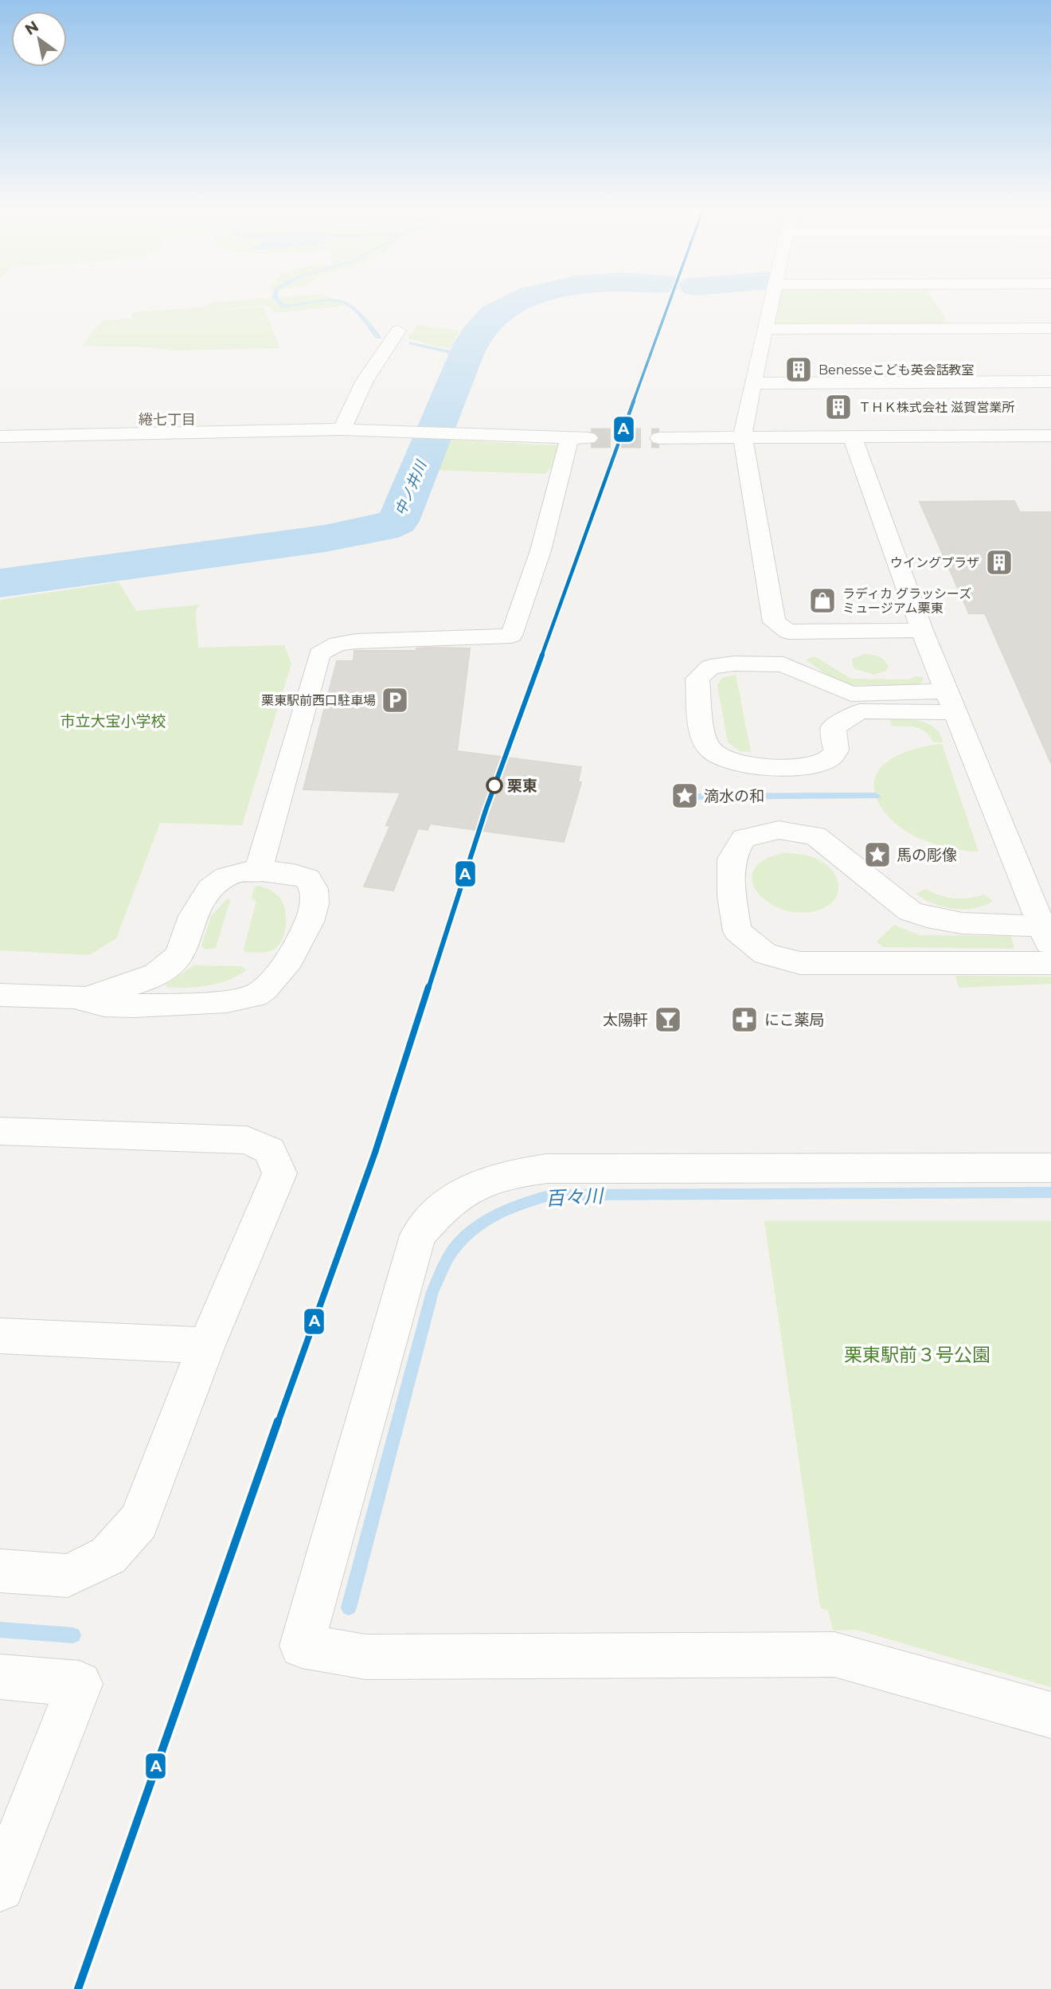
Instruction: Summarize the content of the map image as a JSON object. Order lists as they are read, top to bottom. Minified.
{"districts":["綣七丁目"],"water":["中ノ井川","百々川"],"parks":["市立大宝小学校","栗東駅前３号公園"],"places":{"building":["Benesseこども英会話教室","ＴＨＫ株式会社 滋賀営業所","ウイングプラザ"],"shop":["ラディカ グラッシーズ ミュージアム栗東"],"parking":["栗東駅前西口駐車場"],"other":["栗東"],"place":["滴水の和","馬の彫像"],"bar":["太陽軒"],"pharmacy":["にこ薬局"]},"lines":["transit line A"],"north":"top left"}
